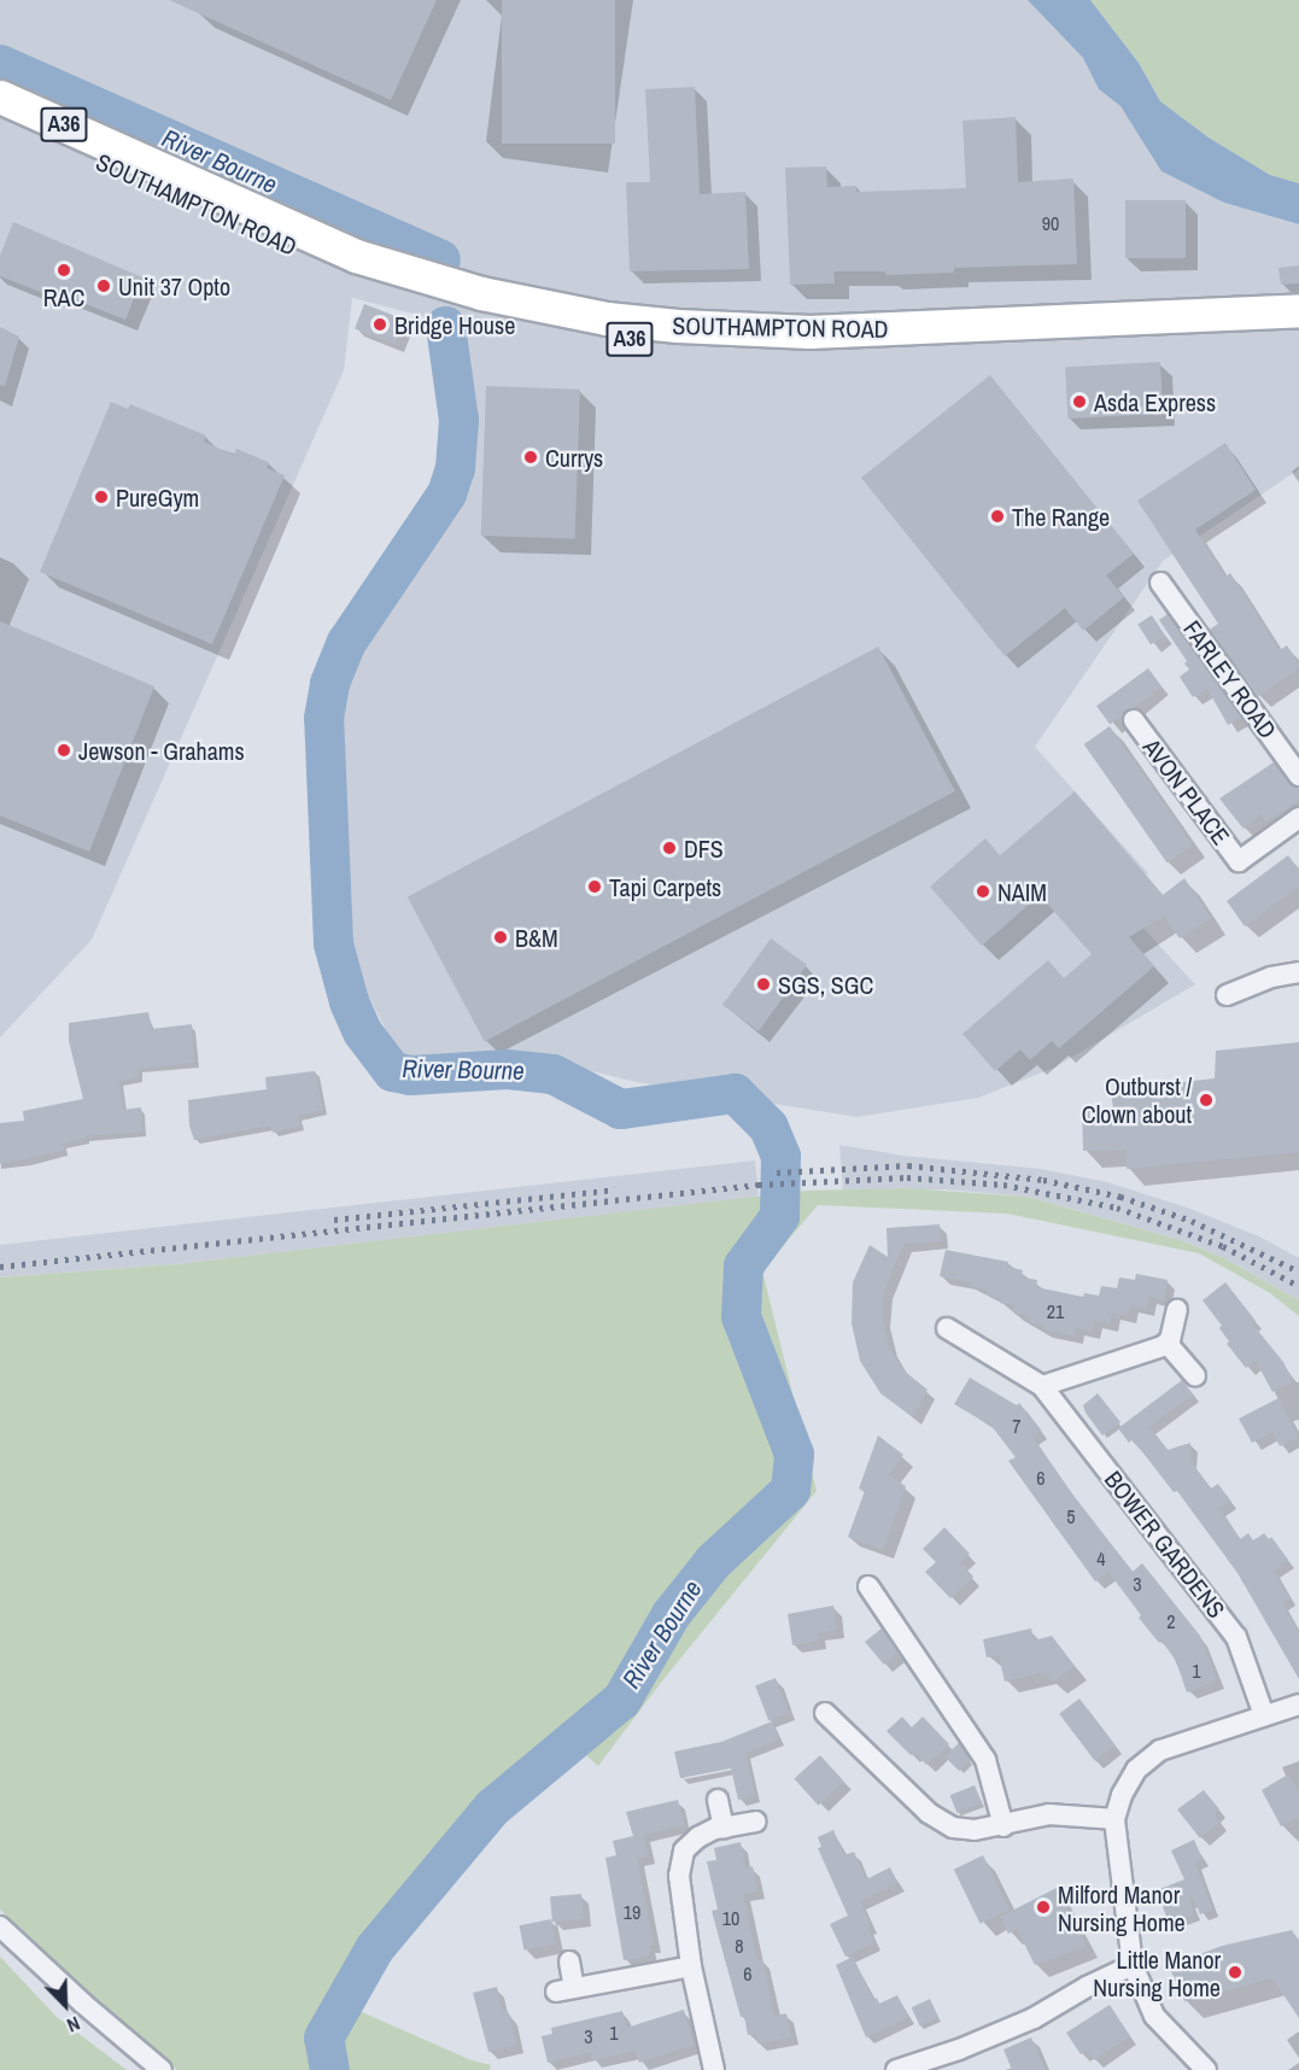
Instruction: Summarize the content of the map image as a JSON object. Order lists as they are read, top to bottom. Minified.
{"streets":{"highway":["A36","SOUTHAMPTON ROAD"],"street":["FARLEY ROAD","AVON PLACE","BOWER GARDENS"]},"water":["River Bourne"],"places":["RAC","Unit 37 Opto","Bridge House","Asda Express","Currys","PureGym","The Range","Jewson - Grahams","DFS","Tapi Carpets","NAIM","B&M","SGS, SGC","Outburst / Clown about","Milford Manor Nursing Home","Little Manor Nursing Home"],"house_numbers":["90","21","7","6","5","4","3","2","1","19","10","8","6","1","3"],"north":"bottom right"}
